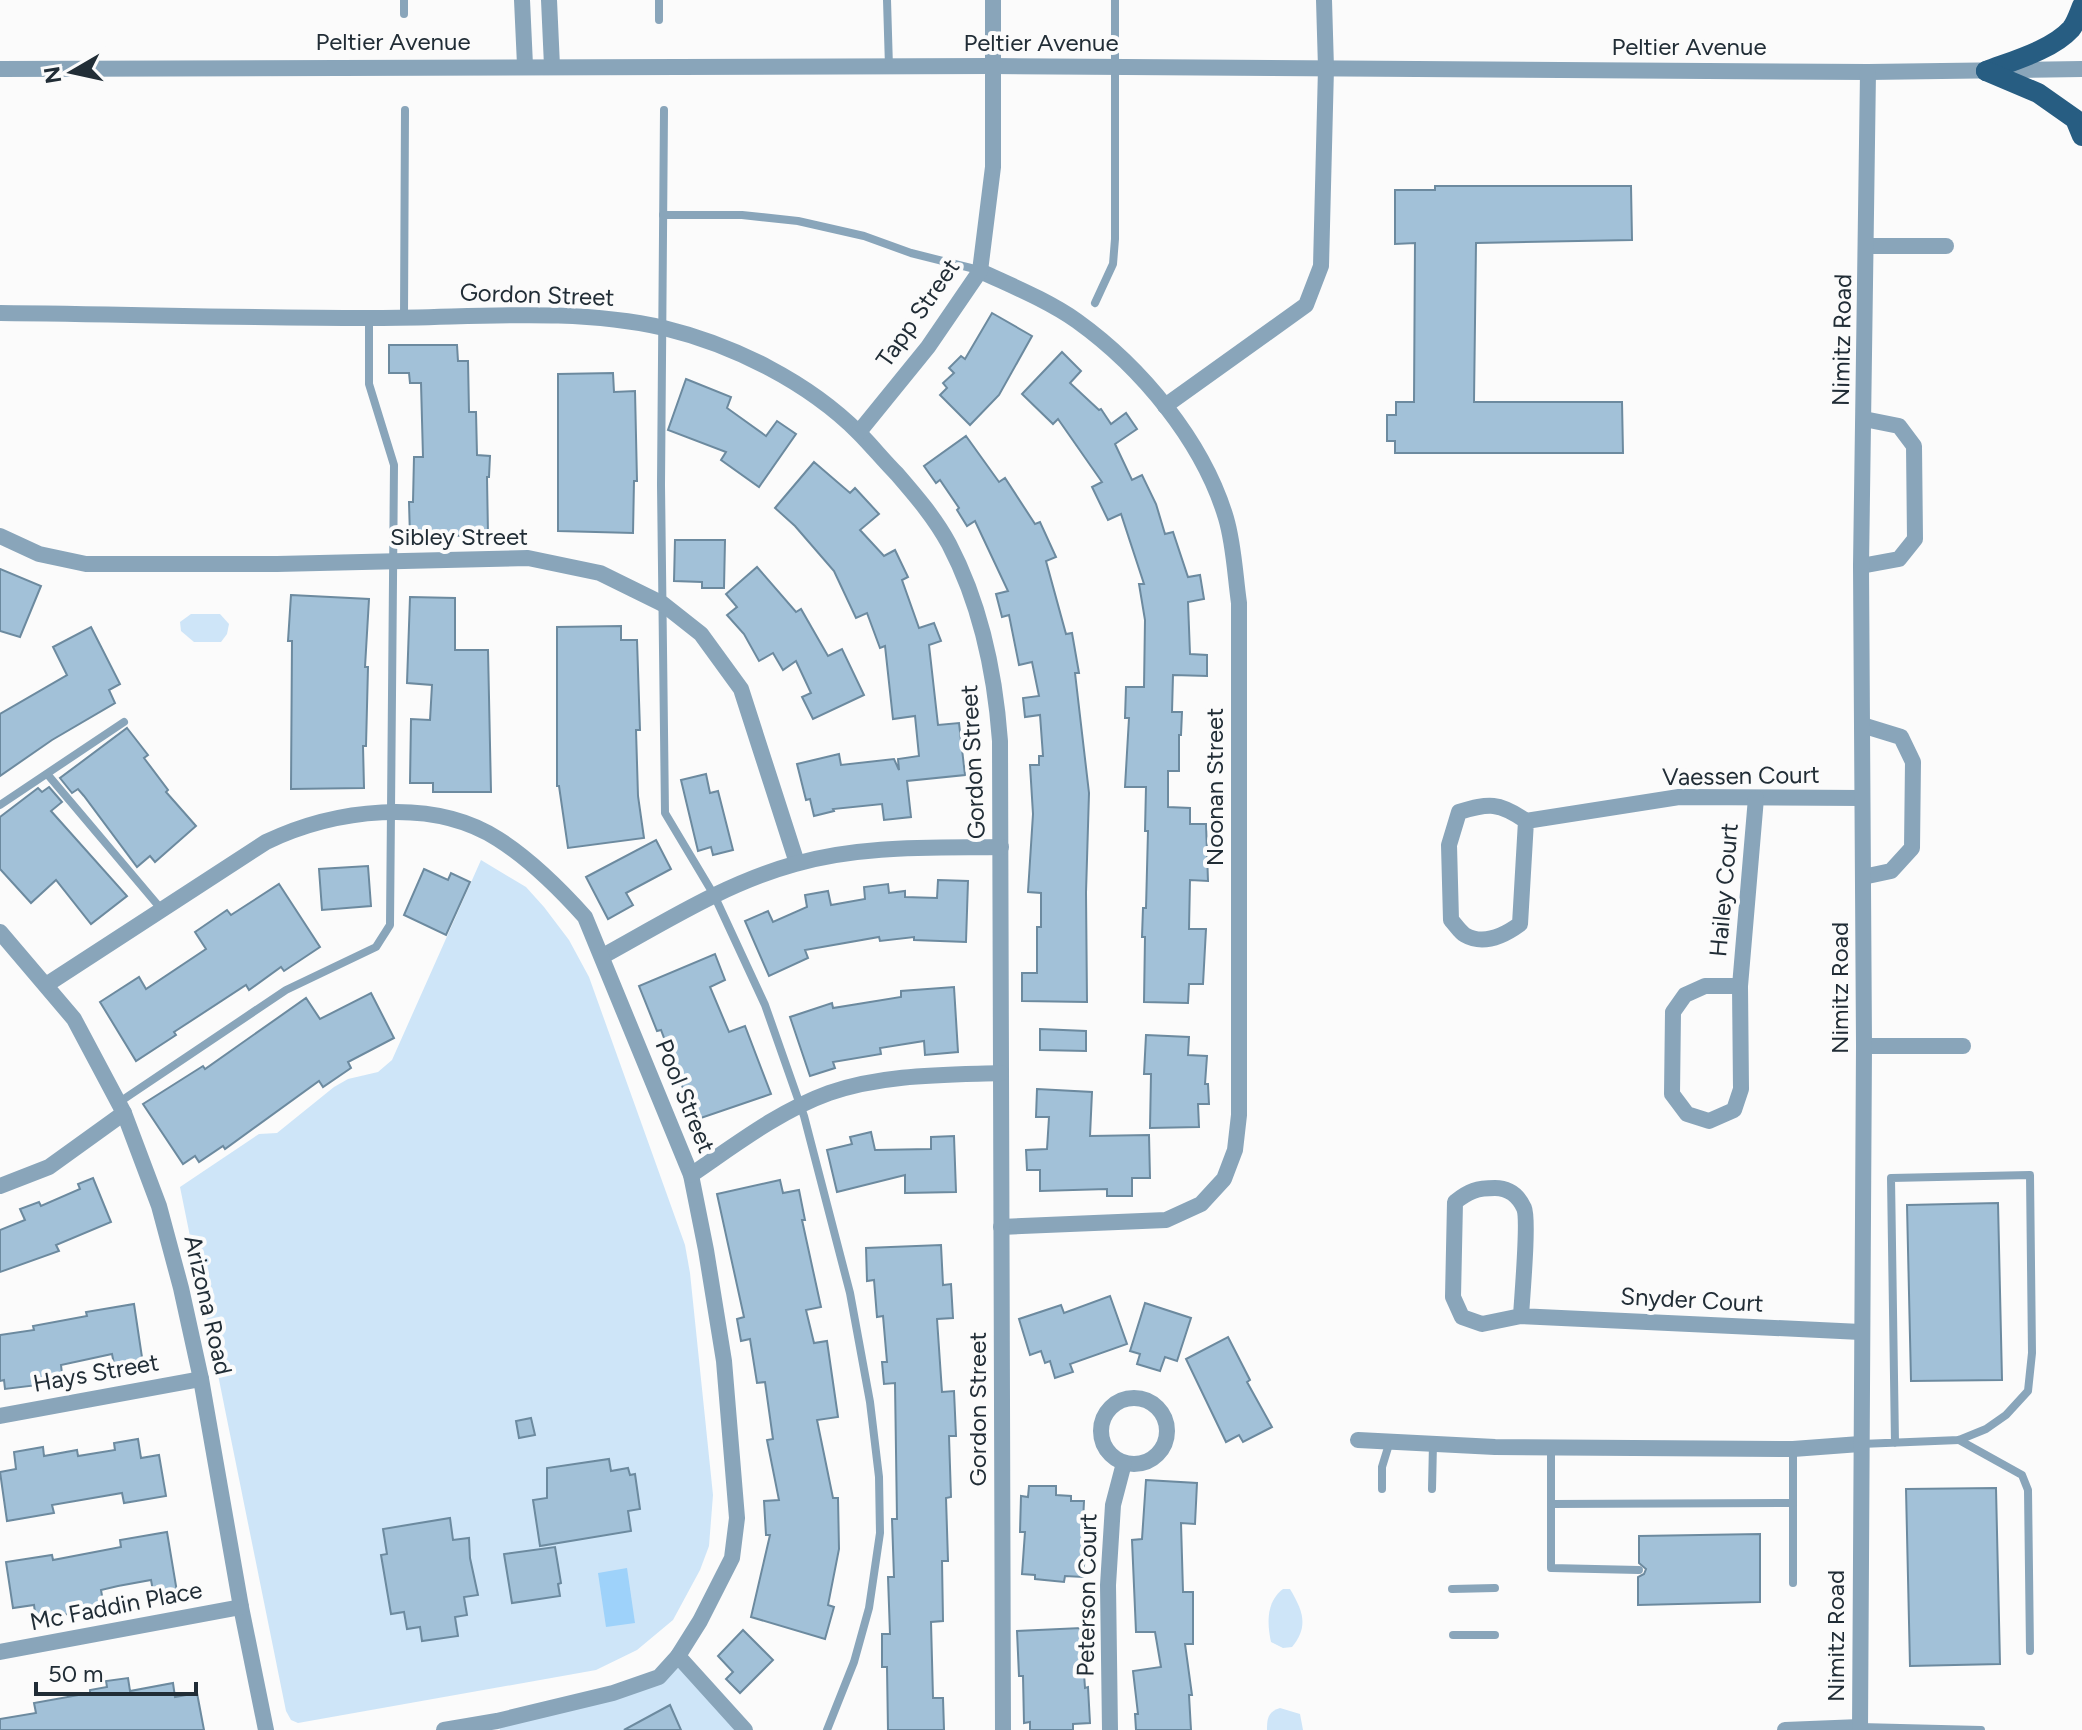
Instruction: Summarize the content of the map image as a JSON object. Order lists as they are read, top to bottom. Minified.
{"streets":{"street":["Peltier Avenue","Gordon Street","Tapp Street","Nimitz Road","Sibley Street","Vaessen Court","Noonan Street","Hailey Court","Pool Street","Snyder Court","Arizona Road","Hays Street","Peterson Court","Mc Faddin Place"]},"crossings":[["Peltier Avenue","Tapp Street"],["Peltier Avenue","Nimitz Road"],["Gordon Street","Tapp Street"],["Gordon Street","Noonan Street"],["Tapp Street","Noonan Street"],["Nimitz Road","Vaessen Court"],["Nimitz Road","Snyder Court"],["Vaessen Court","Hailey Court"],["Pool Street","Arizona Road"],["Arizona Road","Hays Street"],["Arizona Road","Mc Faddin Place"]],"scale_bar":"50 m","north":"left"}
